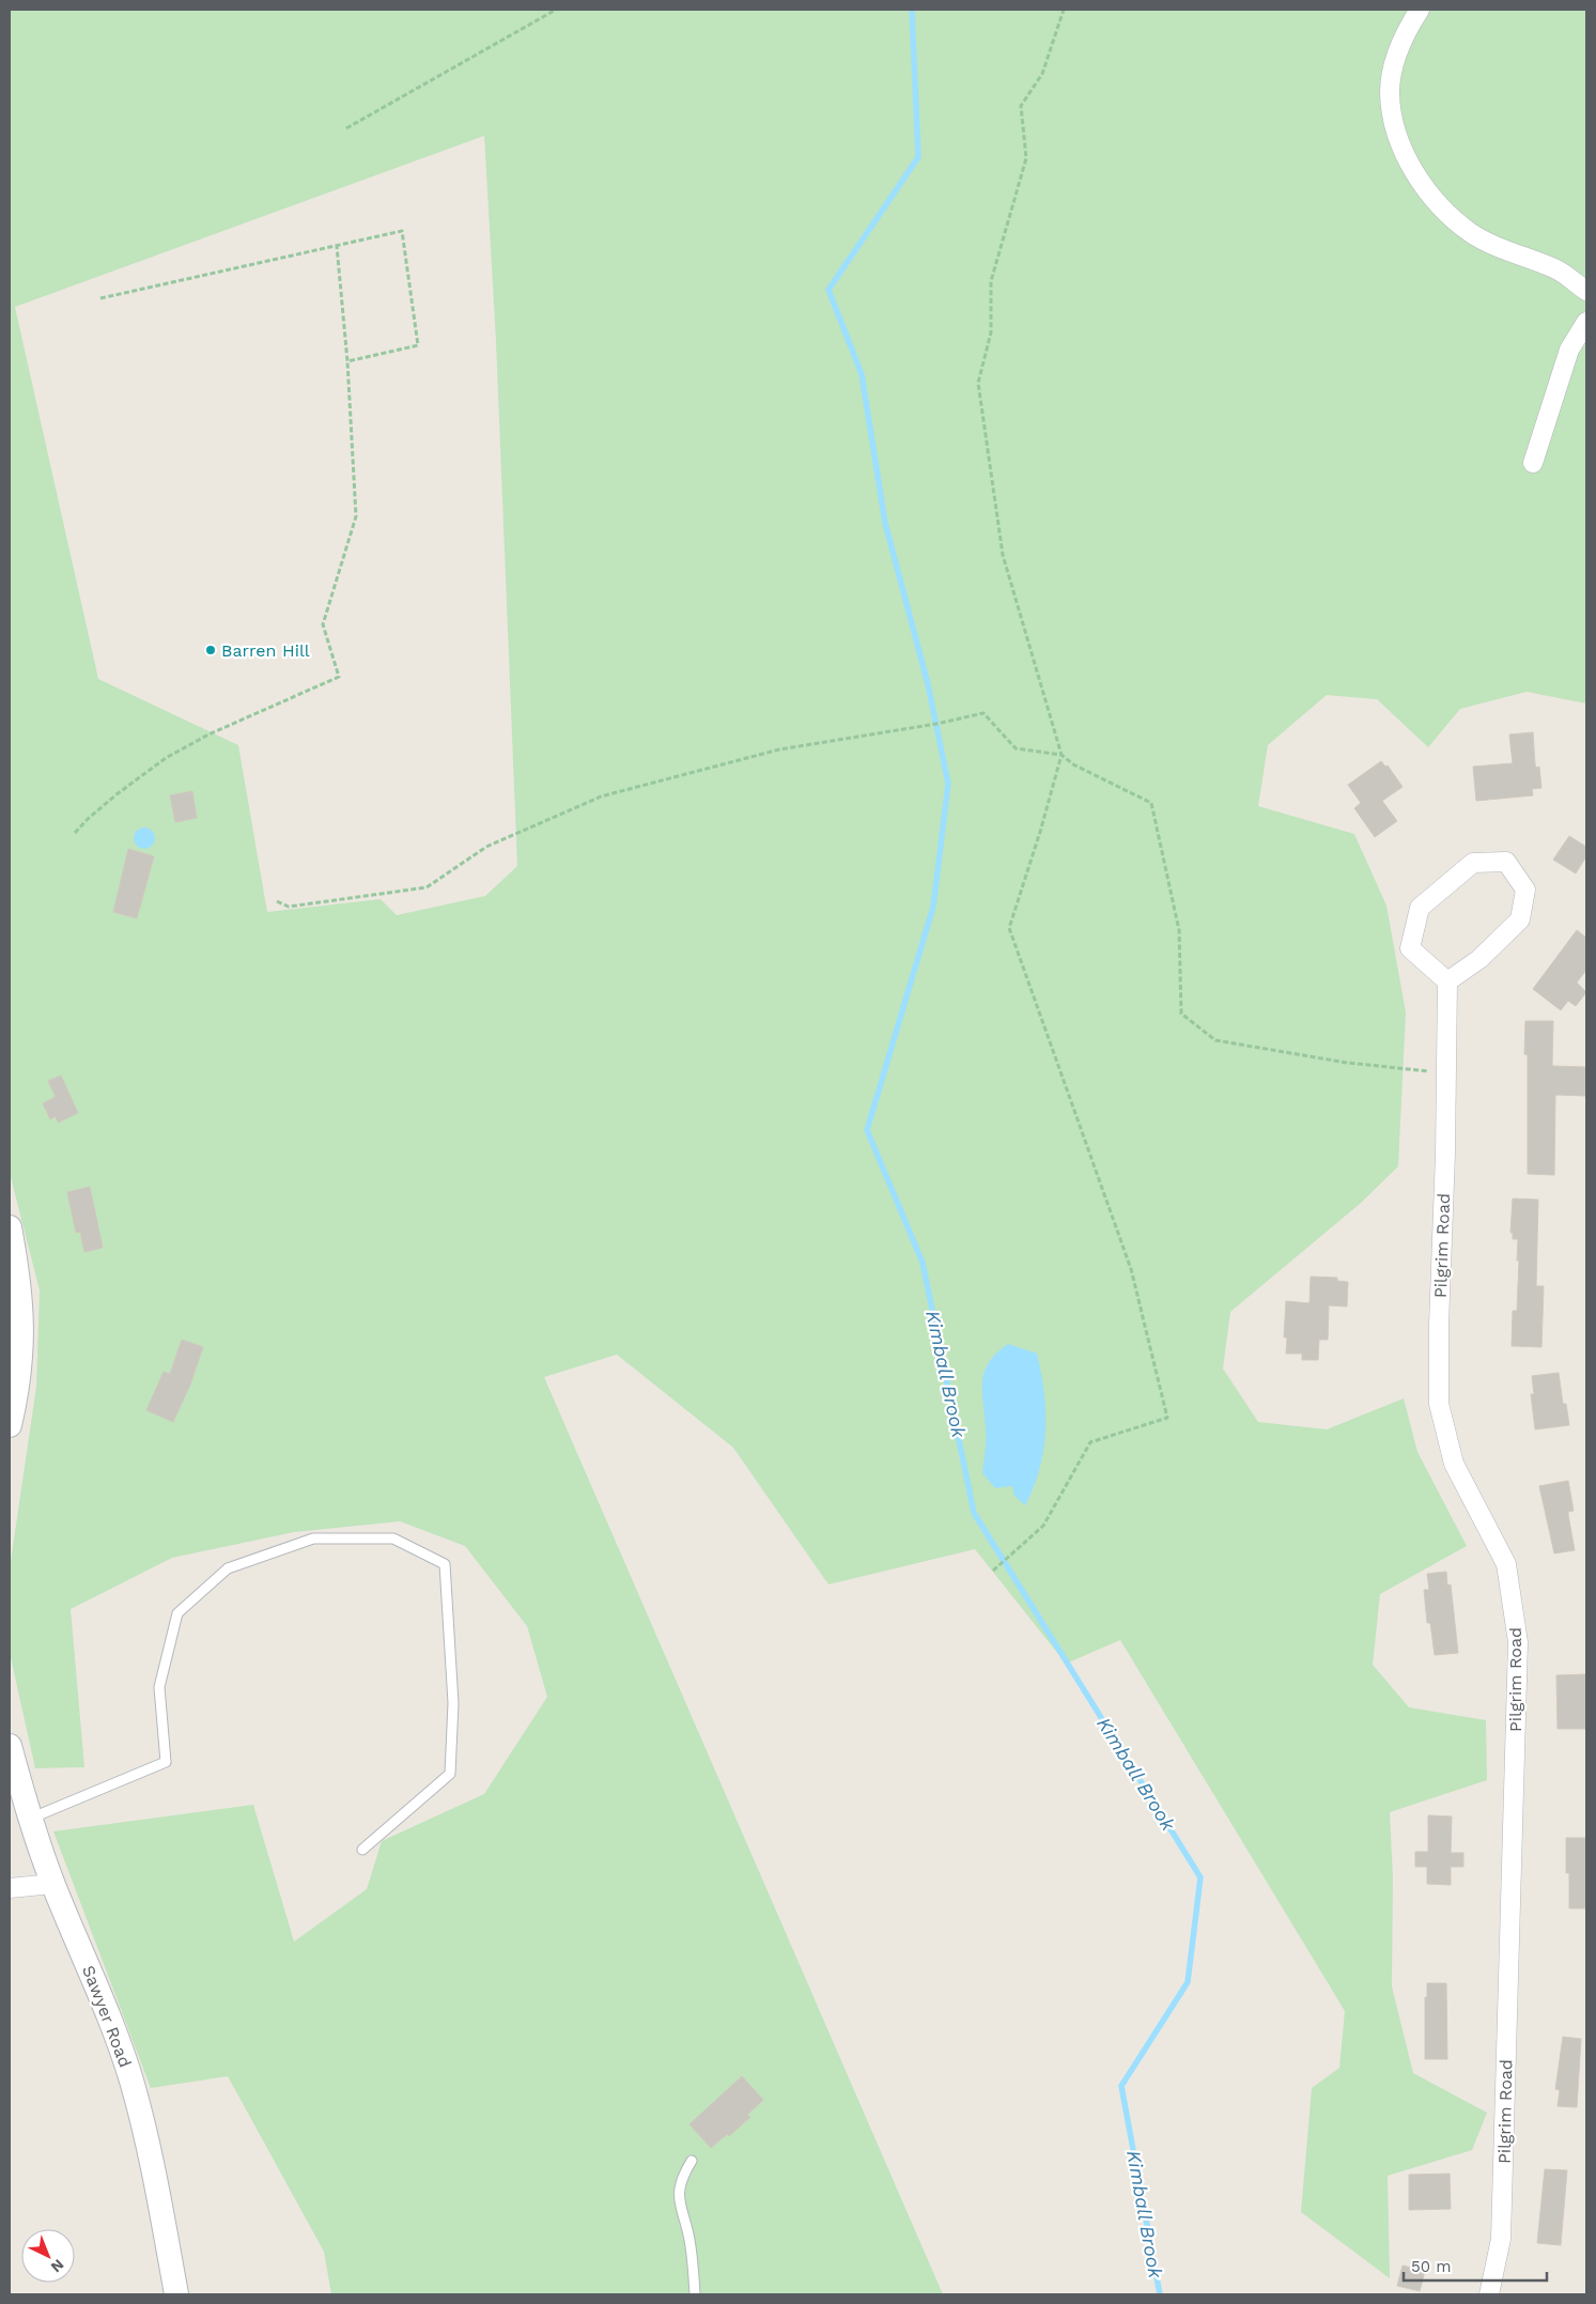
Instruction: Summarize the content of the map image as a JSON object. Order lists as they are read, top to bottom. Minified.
{"streets":{"street":["Pilgrim Road","Sawyer Road"]},"water":["Kimball Brook"],"places":["Barren Hill"],"scale_bar":"50 m","north":"bottom right"}
